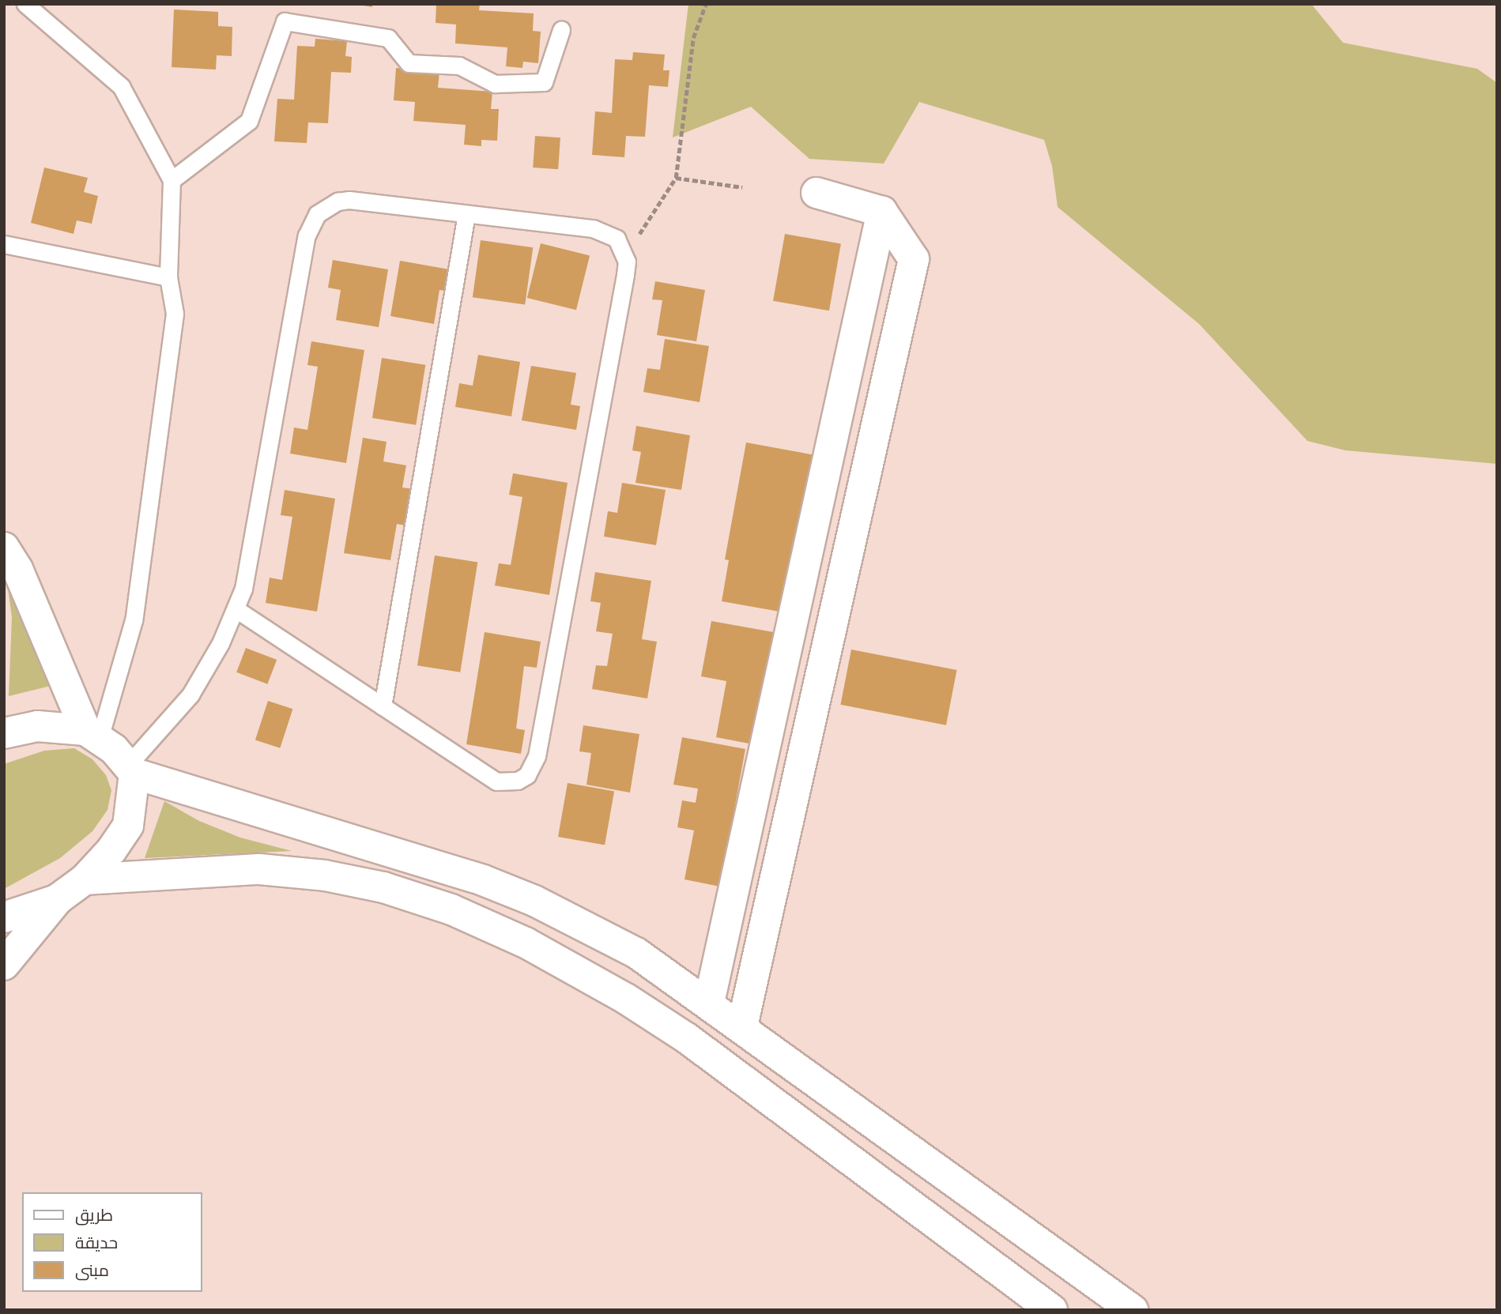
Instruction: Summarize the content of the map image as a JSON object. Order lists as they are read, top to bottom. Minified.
{"legend":["طريق","حديقة","مبنى"]}
